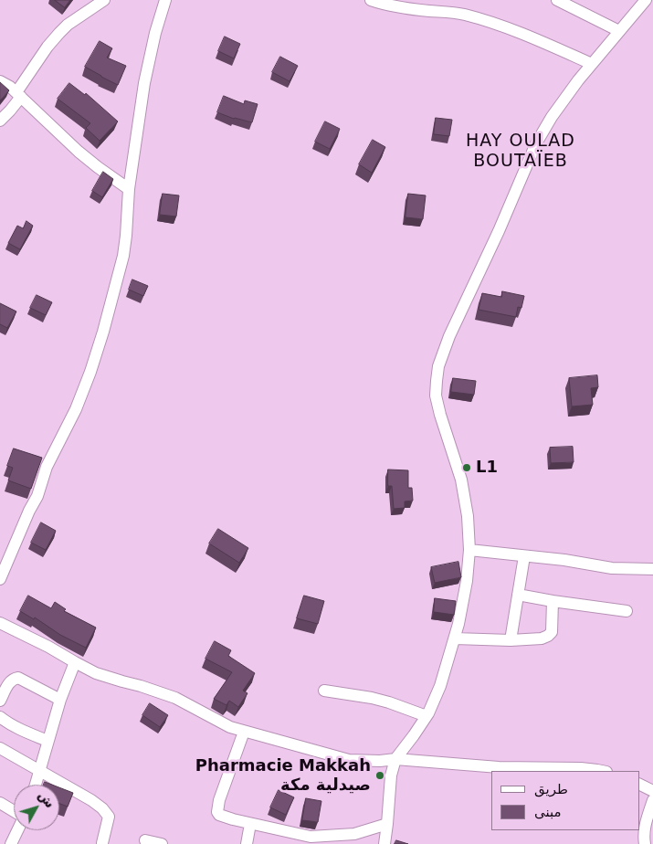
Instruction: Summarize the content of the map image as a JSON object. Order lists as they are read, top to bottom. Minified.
{"districts":["HAY OULAD BOUTAÏEB"],"places":["L1","Pharmacie Makkah صيدلية مكة"],"legend":["طريق","مبنى"],"north":"top right"}
